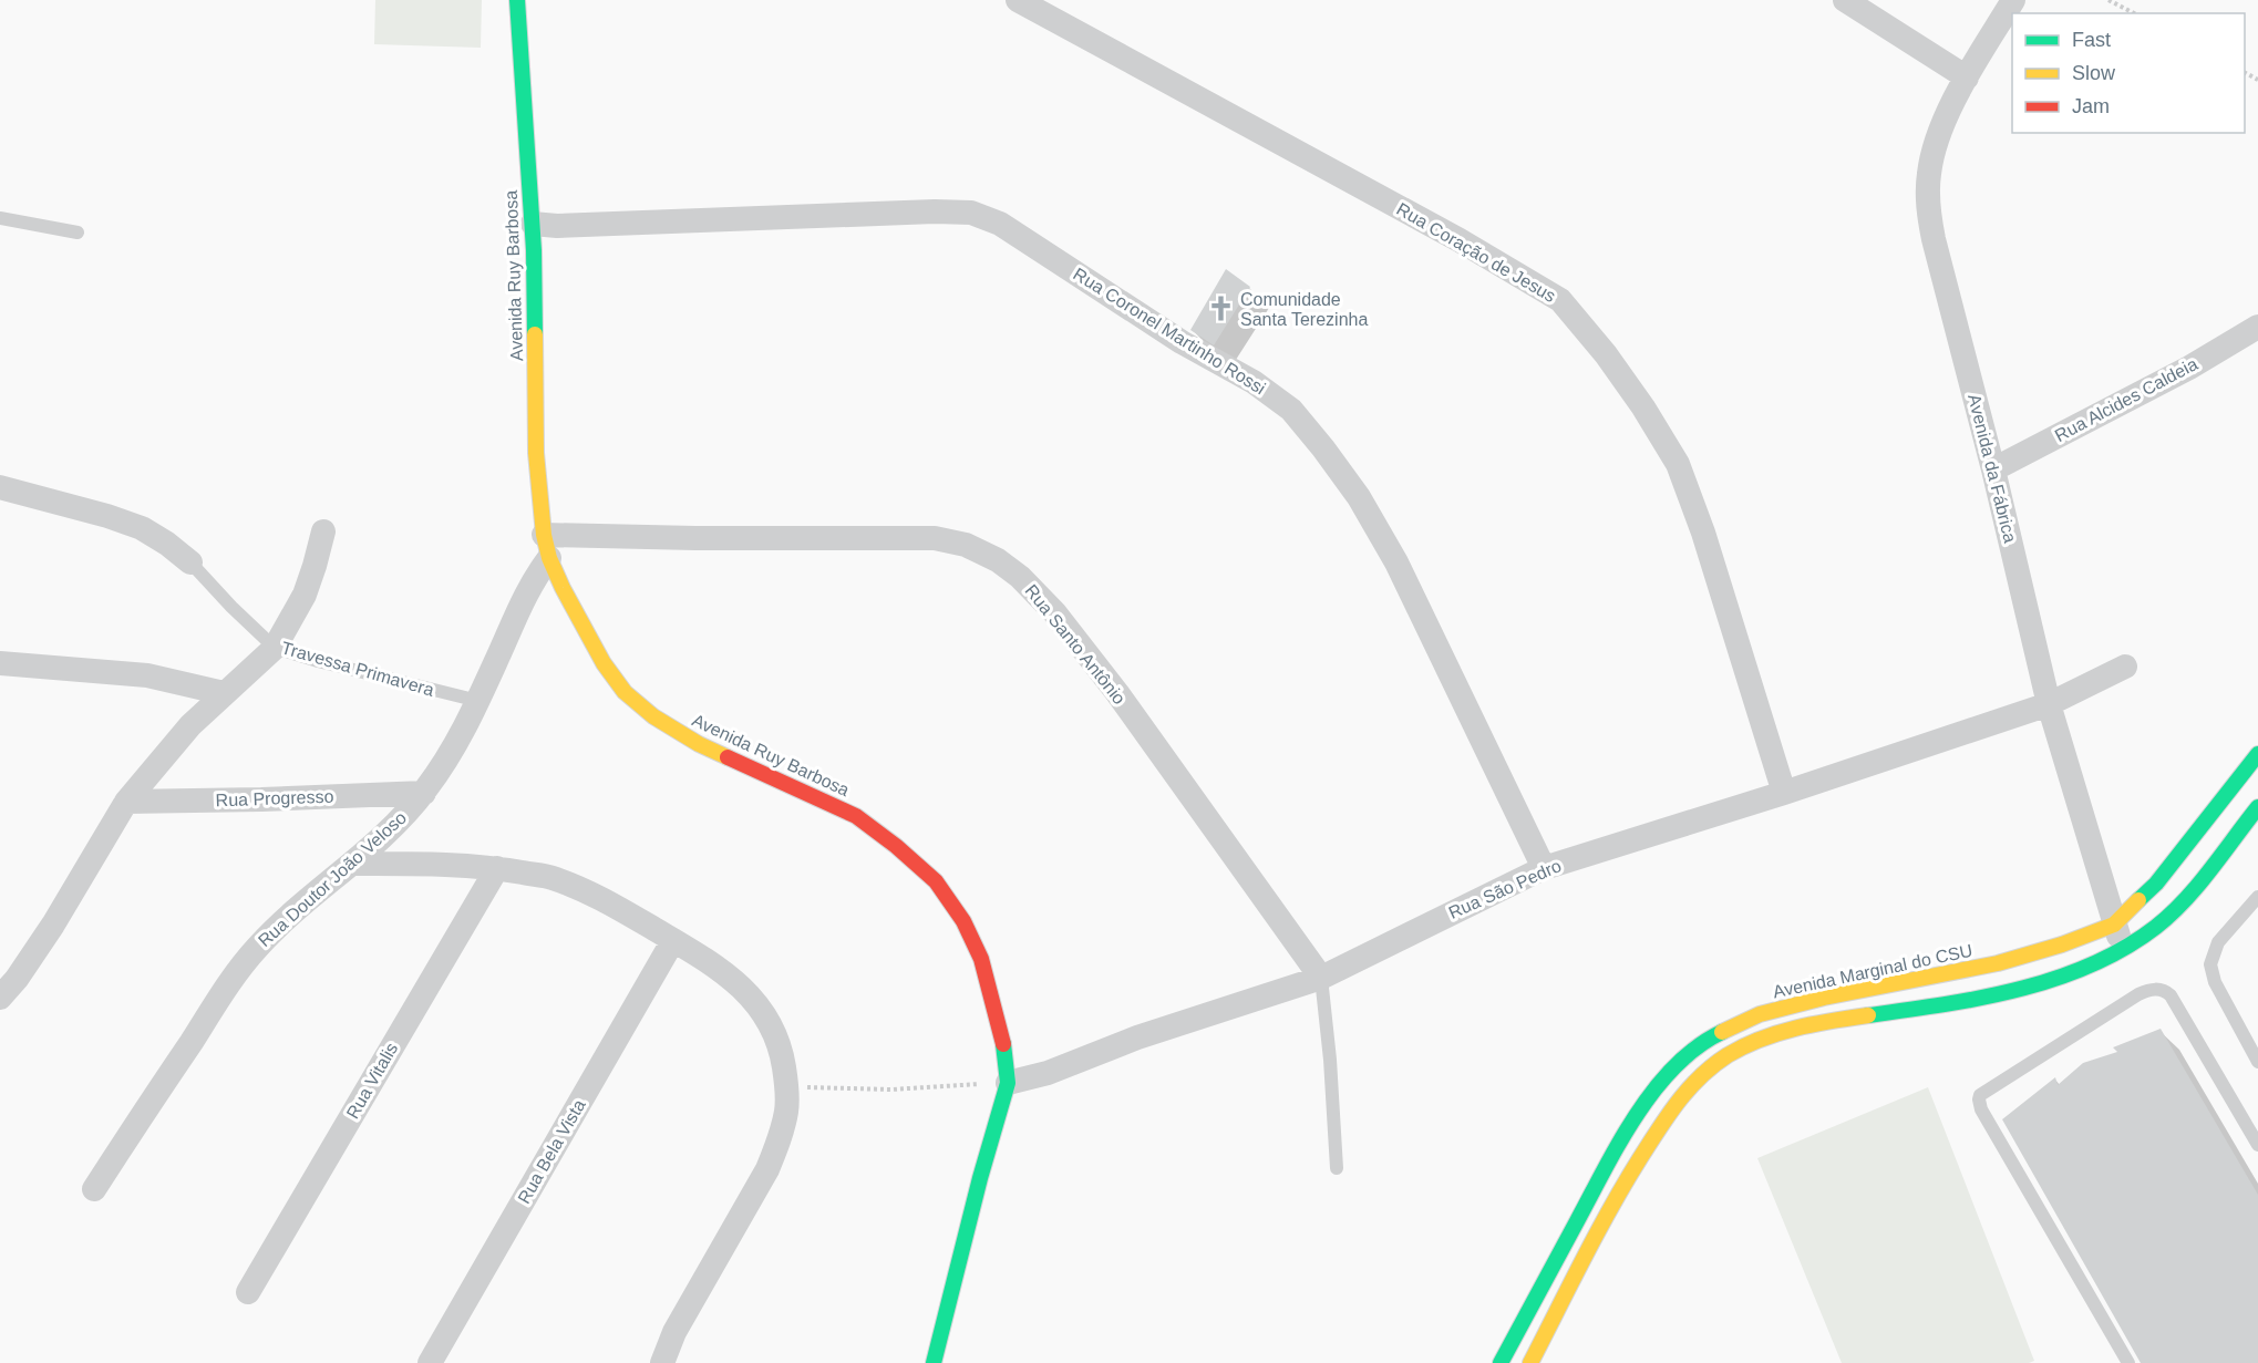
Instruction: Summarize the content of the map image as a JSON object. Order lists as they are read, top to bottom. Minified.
{"streets":{"main road":["Avenida Ruy Barbosa","Avenida Marginal do CSU"],"street":["Rua Coração de Jesus","Rua Coronel Martinho Rossi","Rua Alcides Caldeia","Avenida da Fábrica","Rua Santo Antônio","Rua Progresso","Rua Doutor João Veloso","Rua São Pedro","Rua Vitalis","Rua Bela Vista"],"lane":["Travessa Primavera"]},"crossings":[["Rua Coração de Jesus","Rua São Pedro"],["Avenida Ruy Barbosa","Rua Coronel Martinho Rossi"],["Avenida Ruy Barbosa","Rua Santo Antônio"],["Avenida Ruy Barbosa","Rua Doutor João Veloso"],["Avenida Ruy Barbosa","Rua São Pedro"],["Rua Coronel Martinho Rossi","Rua São Pedro"],["Rua Alcides Caldeia","Avenida da Fábrica"],["Avenida da Fábrica","Rua São Pedro"],["Avenida da Fábrica","Avenida Marginal do CSU"],["Rua Santo Antônio","Rua Doutor João Veloso"],["Rua Santo Antônio","Rua São Pedro"],["Travessa Primavera","Rua Doutor João Veloso"],["Rua Progresso","Rua Doutor João Veloso"]],"places":{"church":["Comunidade Santa Terezinha"]},"legend":["Fast","Slow","Jam"]}
